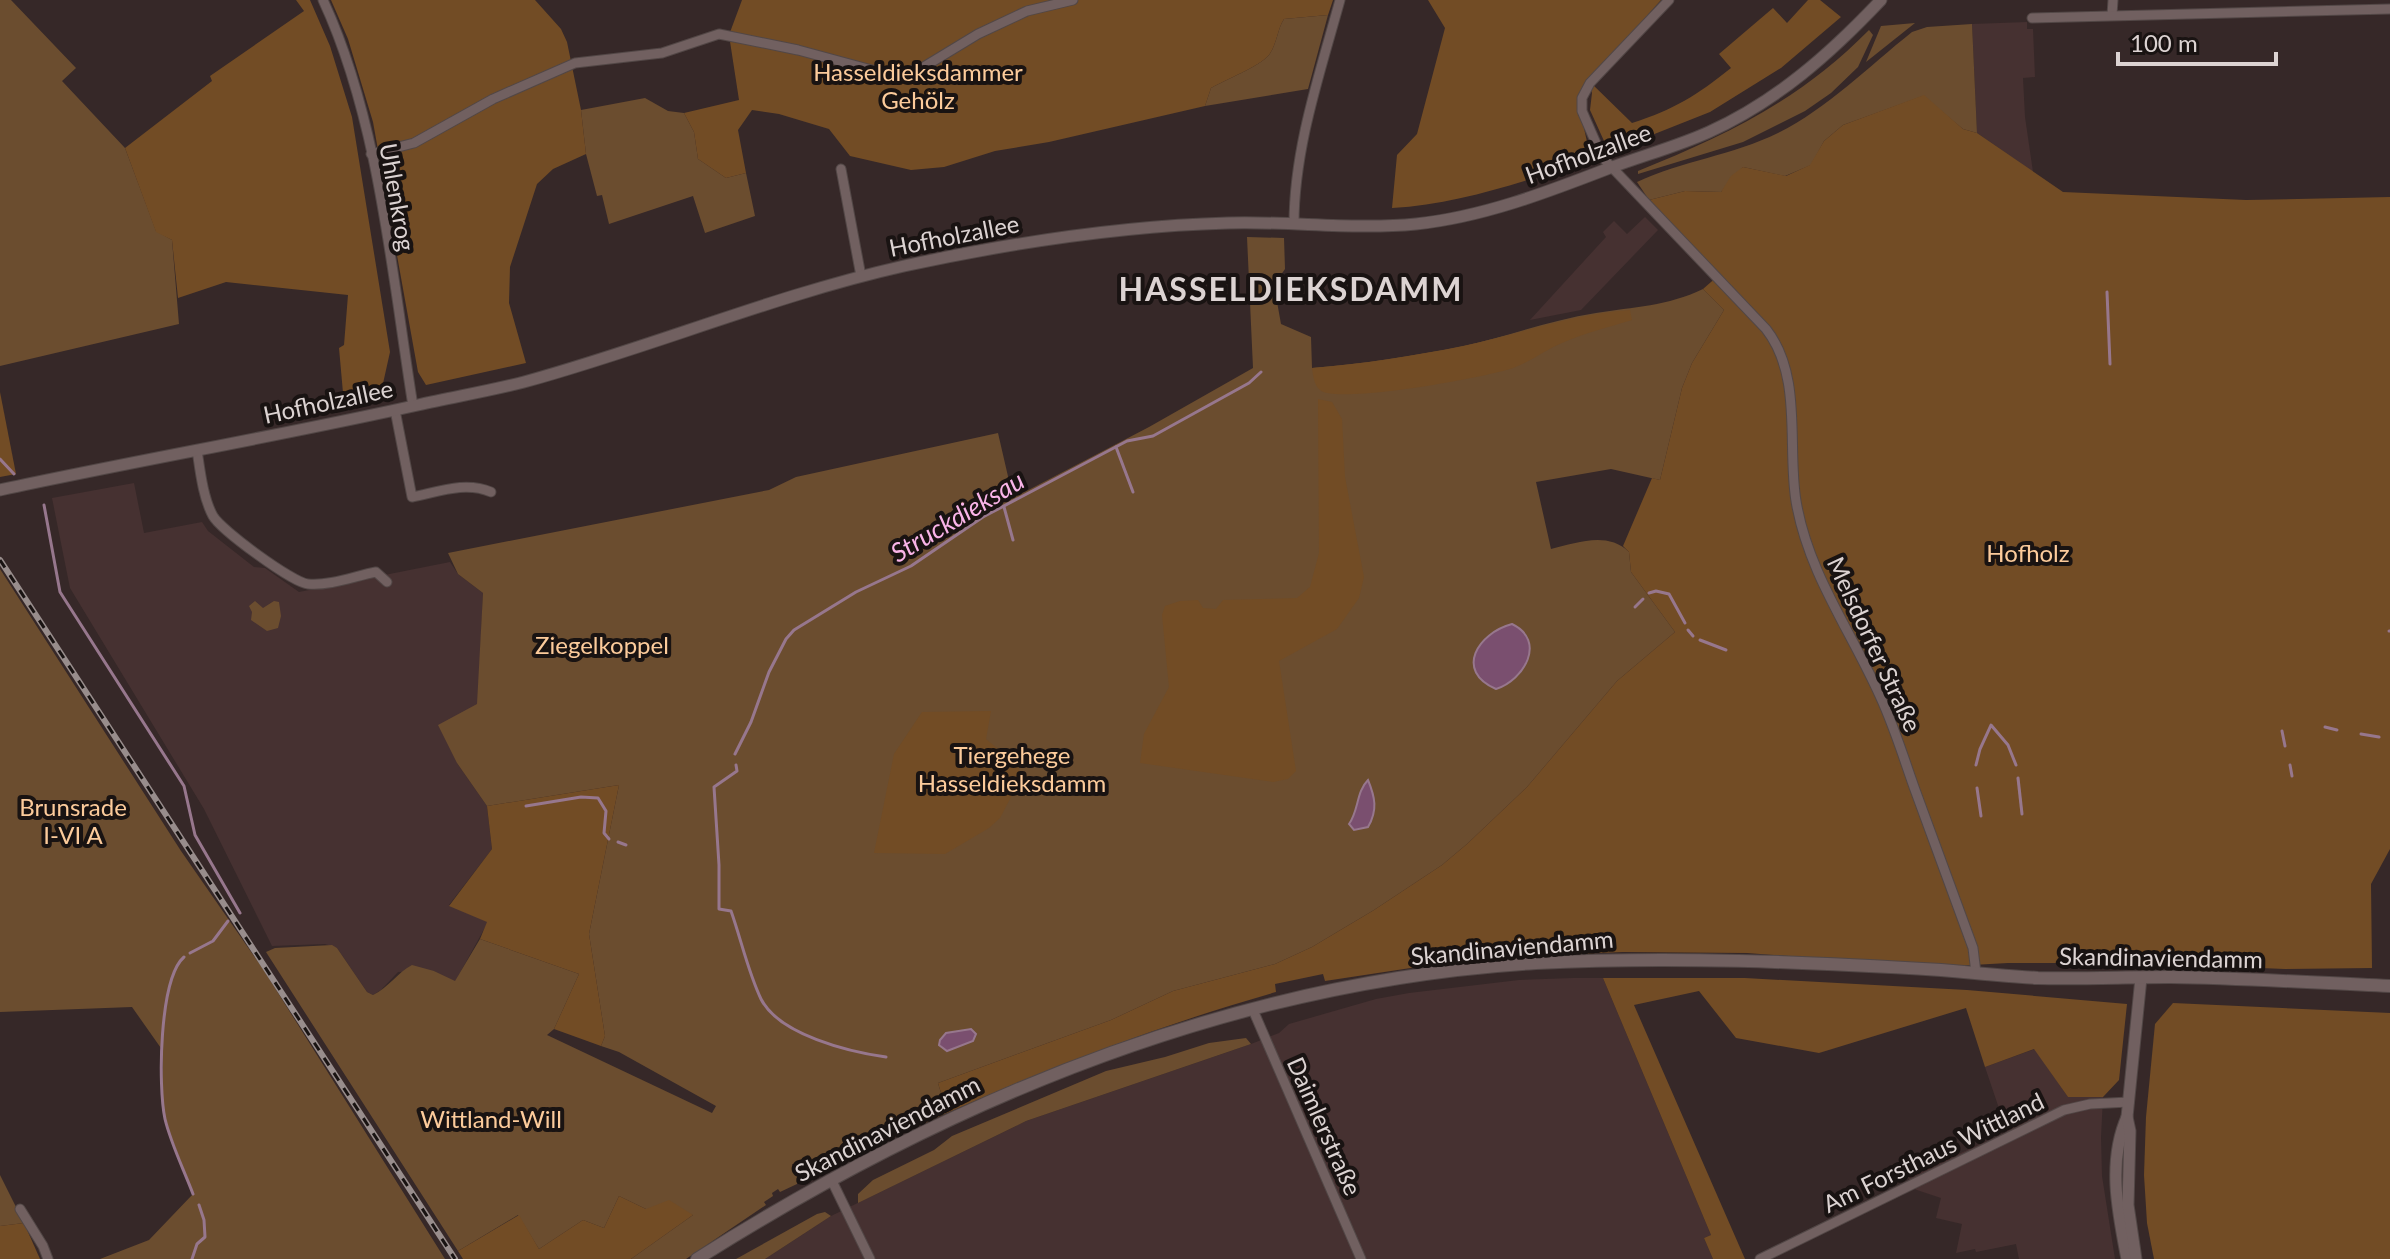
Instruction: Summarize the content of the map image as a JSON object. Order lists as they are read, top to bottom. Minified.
{"streets":{"main road":["Skandinaviendamm"],"street":["Hofholzallee","Uhlenkrog","Melsdorfer Straße","Daimlerstraße","Am Forsthaus Wittland"]},"crossings":[["Hofholzallee","Uhlenkrog"],["Hofholzallee","Melsdorfer Straße"],["Melsdorfer Straße","Skandinaviendamm"],["Skandinaviendamm","Daimlerstraße"]],"districts":["HASSELDIEKSDAMM"],"water":["Struckdieksau"],"parks":["Hasseldieksdammer Gehölz","Hofholz","Ziegelkoppel","Tiergehege Hasseldieksdamm","Brunsrade I-VI A","Wittland-Will"],"scale_bar":"100 m"}
